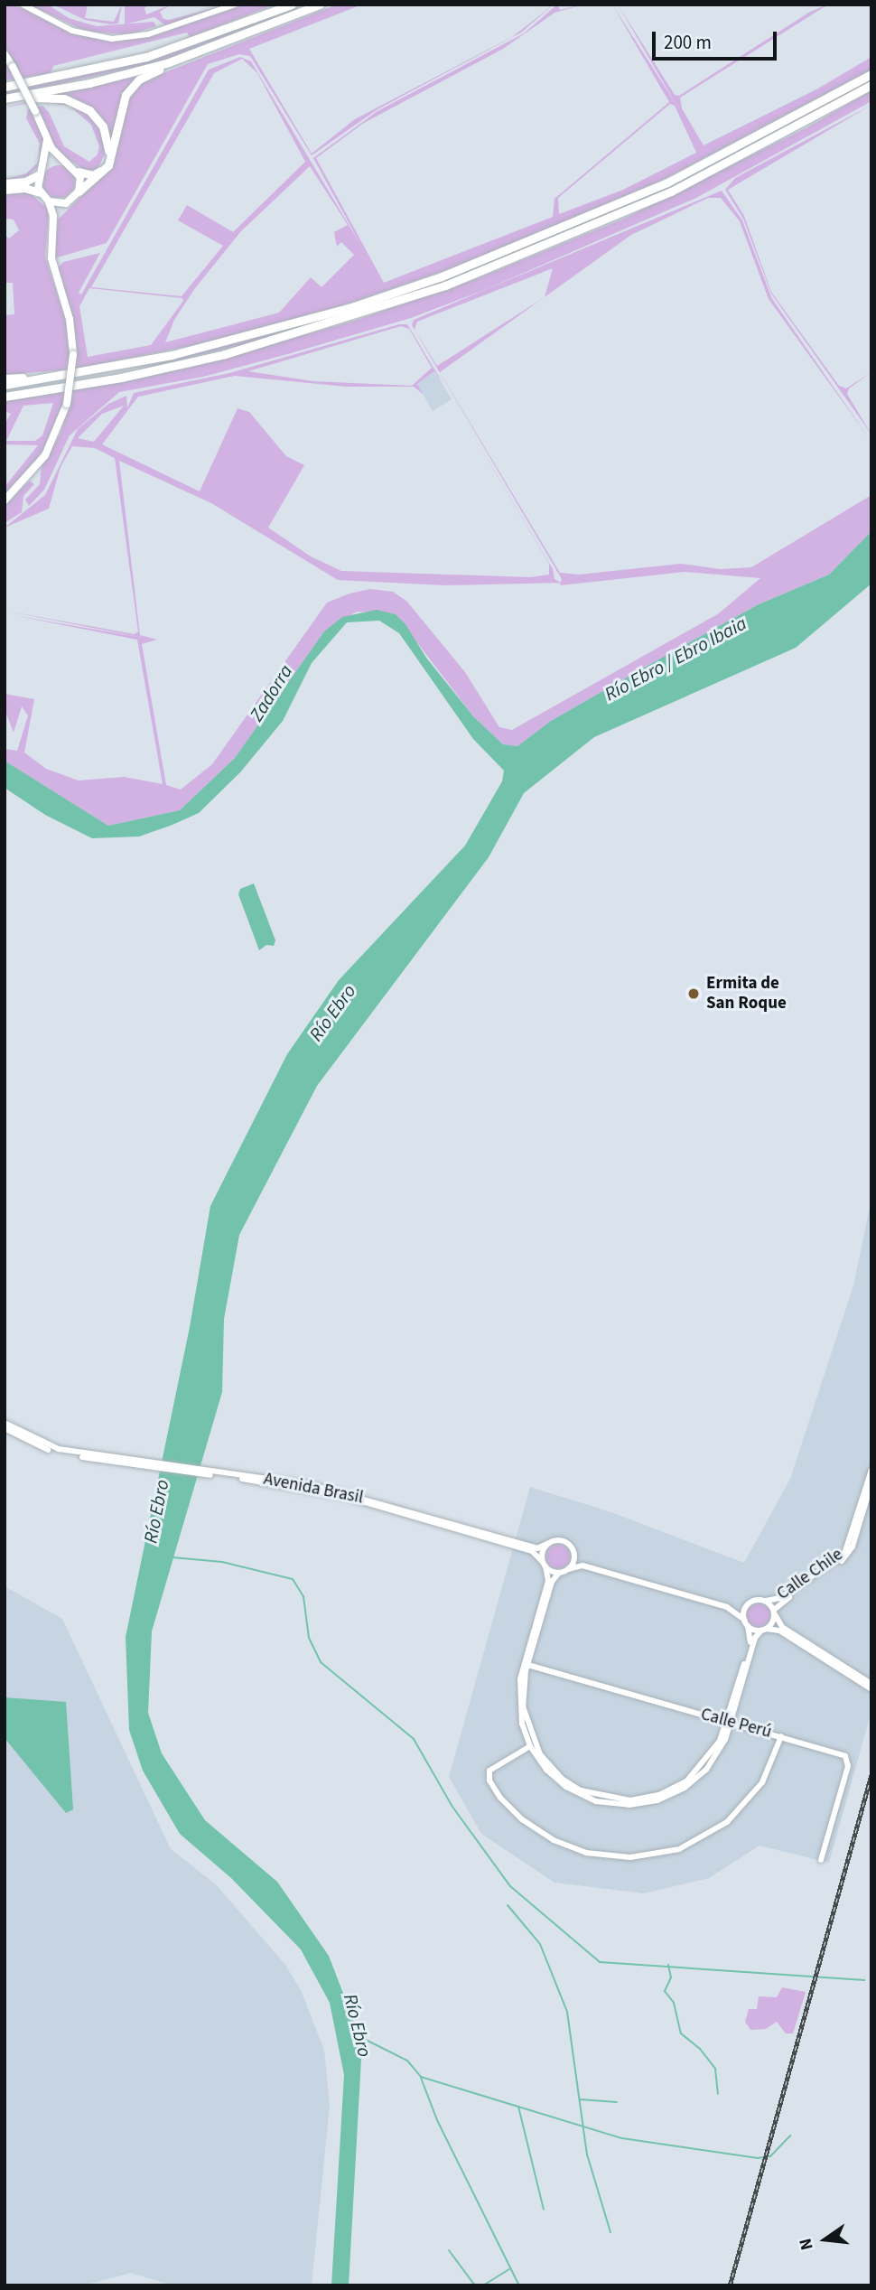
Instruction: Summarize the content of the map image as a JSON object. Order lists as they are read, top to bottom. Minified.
{"streets":{"street":["Avenida Brasil","Calle Chile","Calle Perú"]},"water":["Río Ebro / Ebro Ibaia","Zadorra","Río Ebro"],"places":["Ermita de San Roque"],"scale_bar":"200 m","north":"left"}
